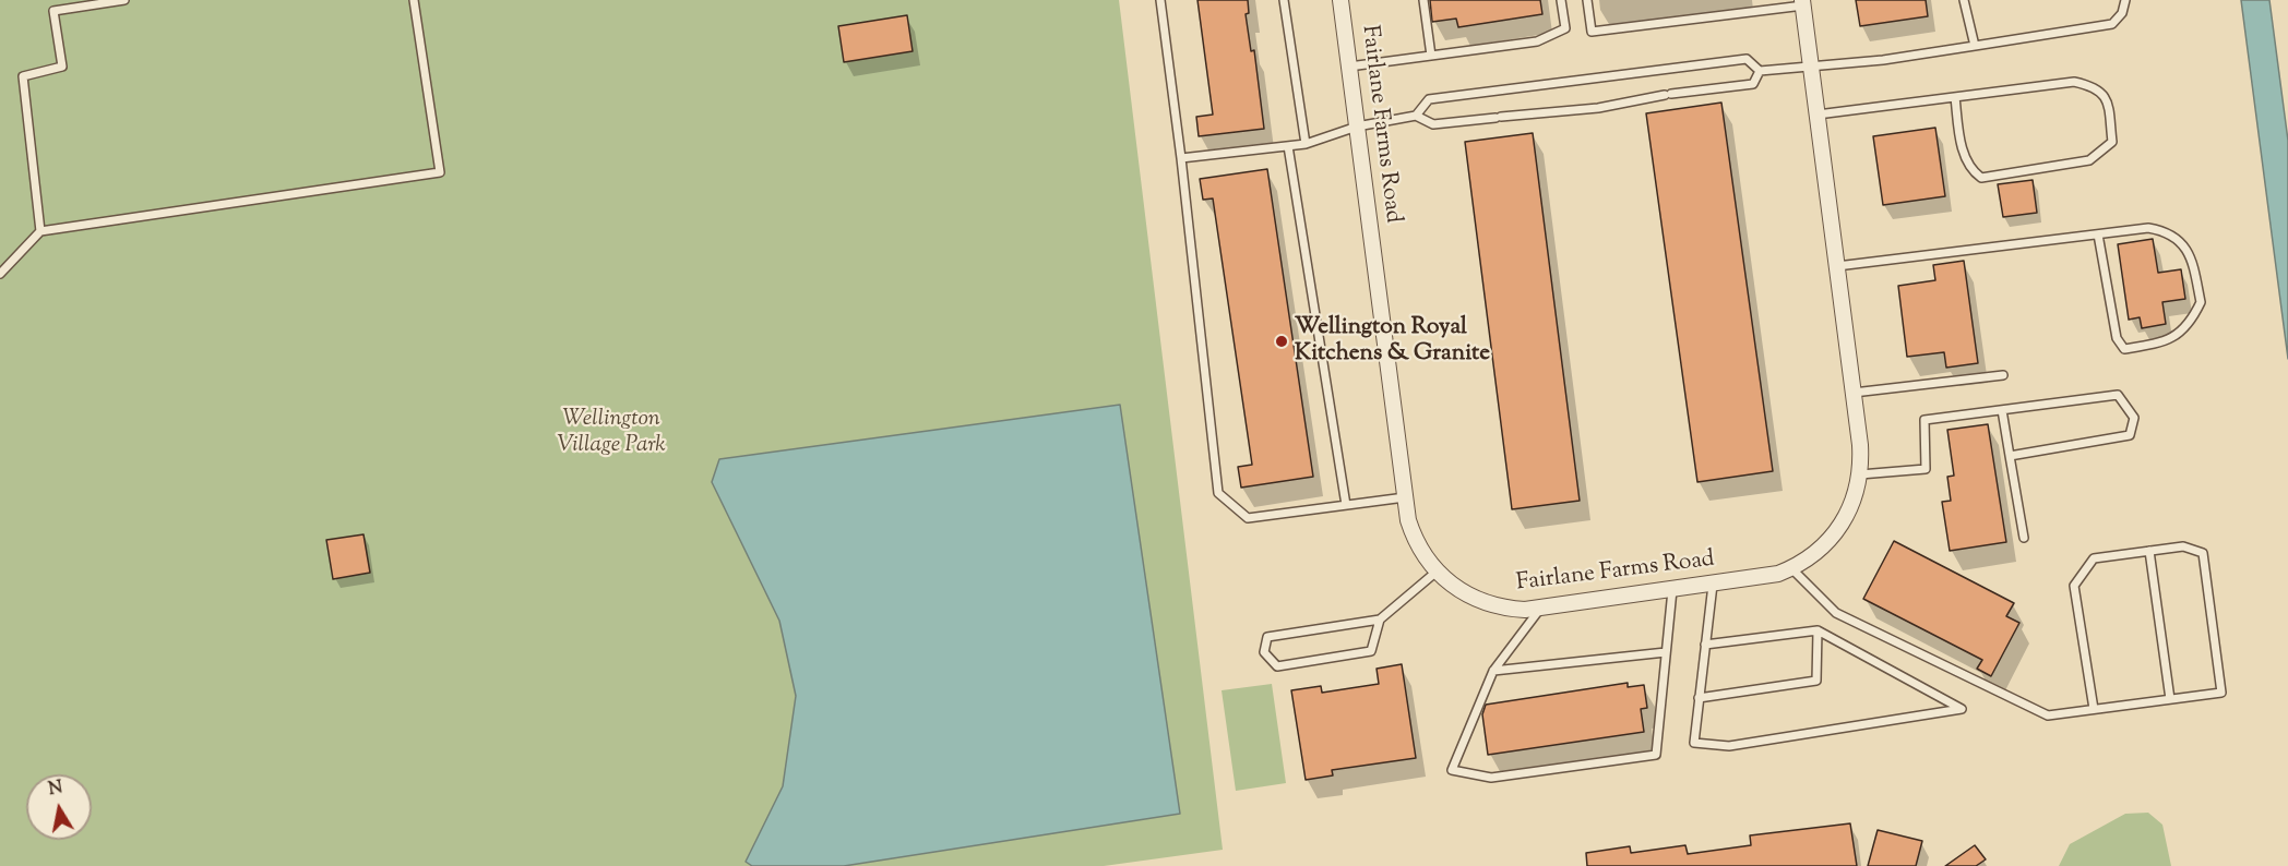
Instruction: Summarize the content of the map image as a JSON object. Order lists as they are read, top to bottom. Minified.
{"streets":{"street":["Fairlane Farms Road"]},"parks":["Wellington Village Park"],"places":["Wellington Royal Kitchens & Granite"],"north":"top"}
